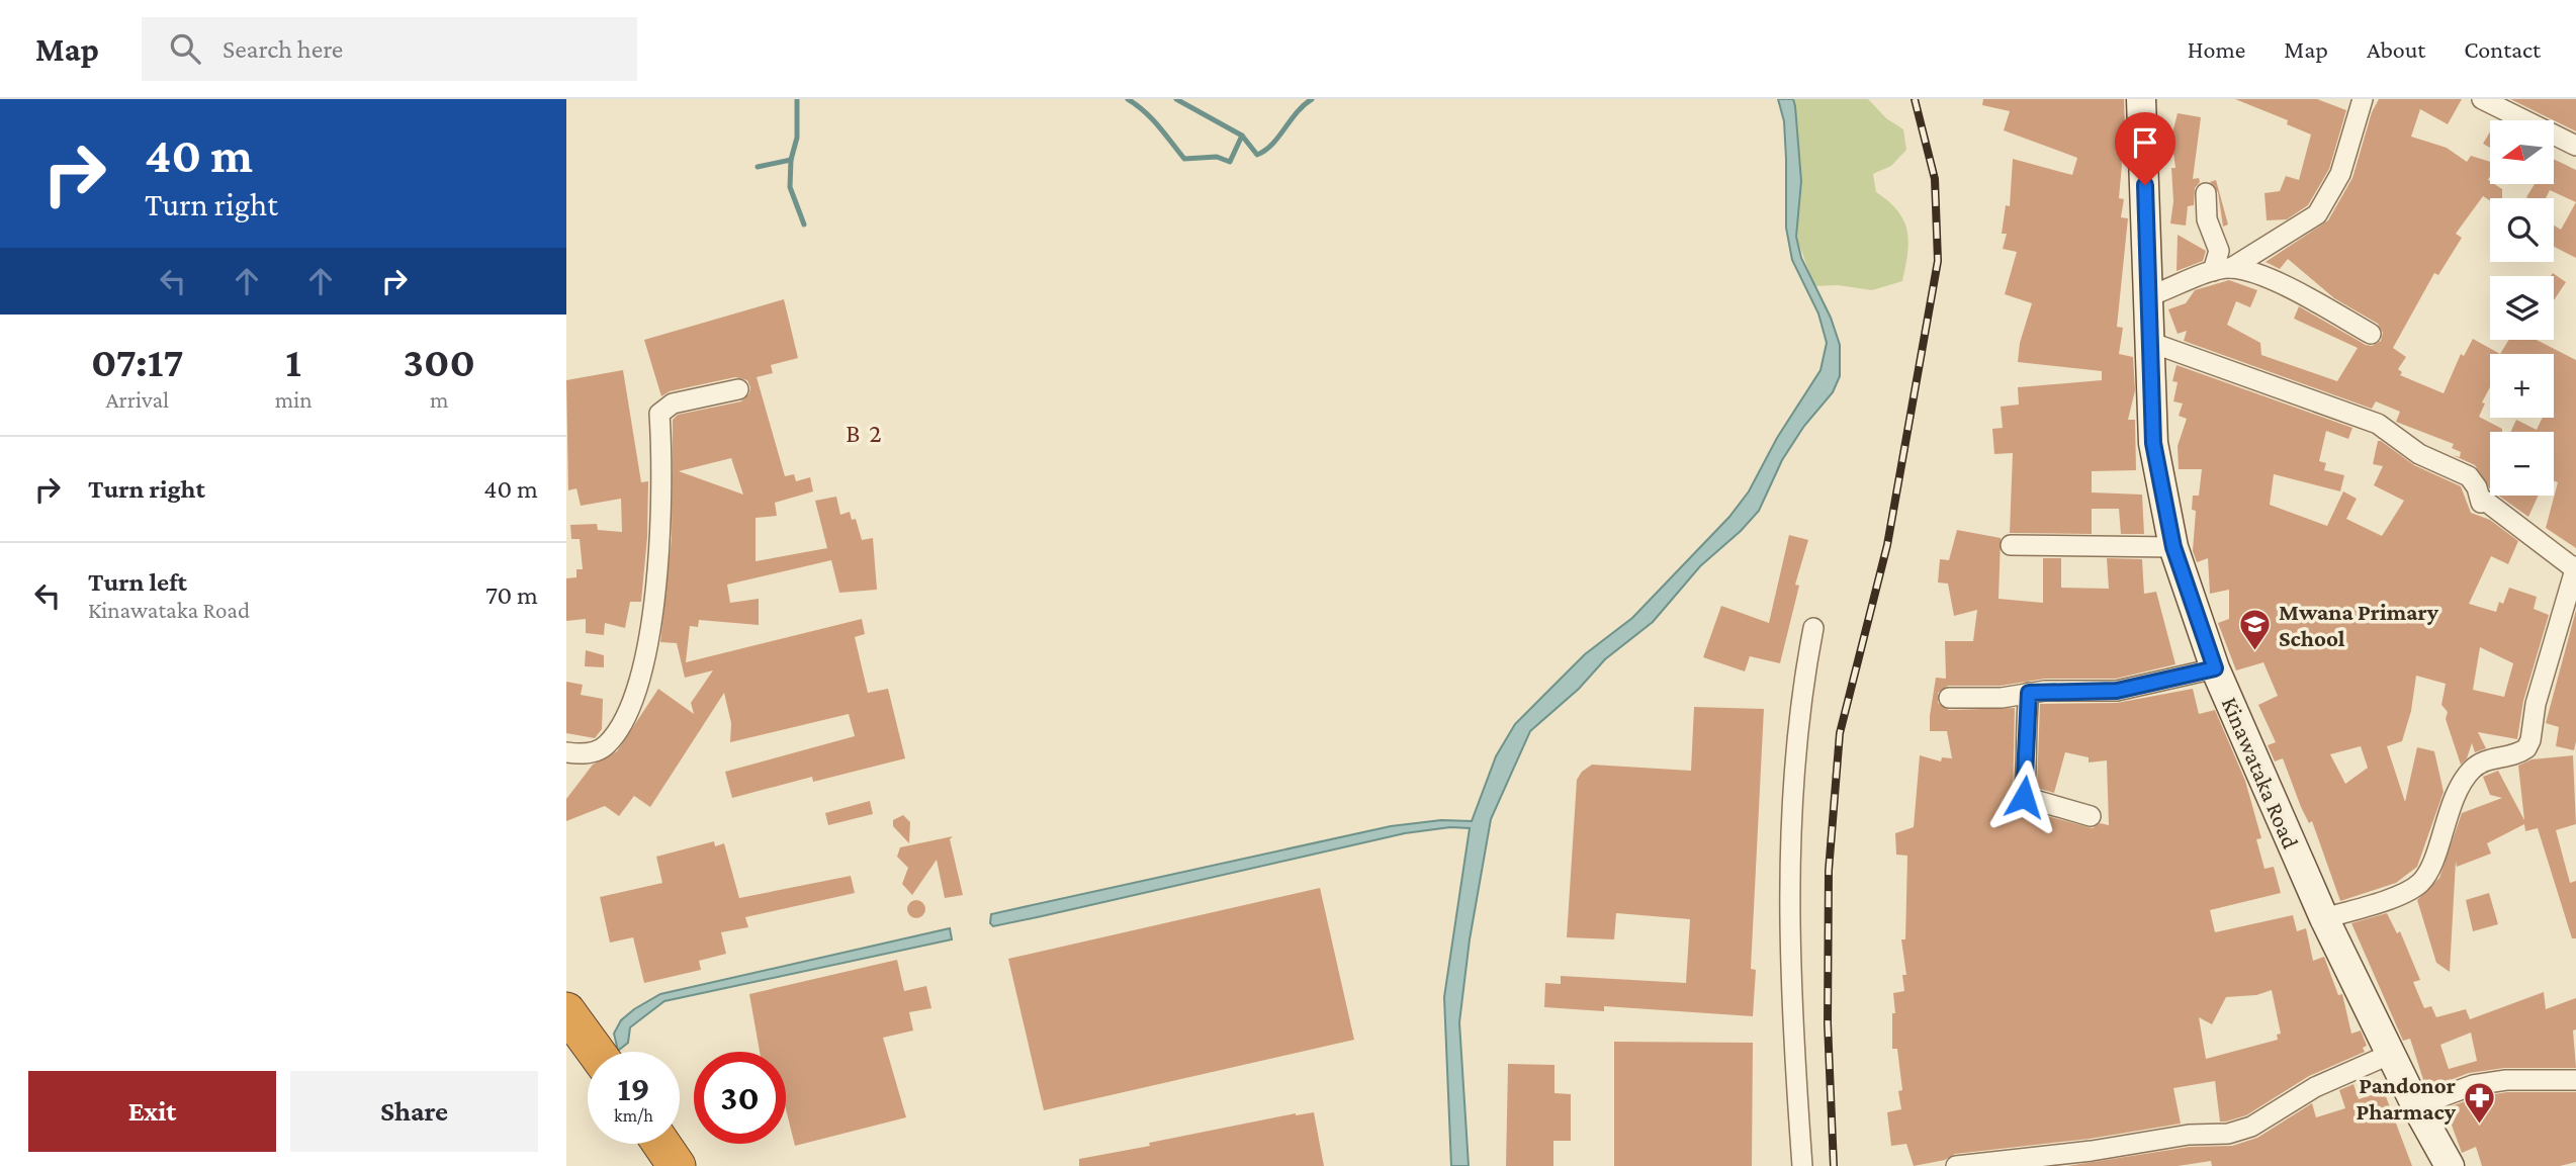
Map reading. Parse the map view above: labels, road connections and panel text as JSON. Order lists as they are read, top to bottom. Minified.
{"streets":{"street":["Kinawataka Road"]},"districts":["B 2"],"places":{"school or university":["Mwana Primary School"],"pharmacy":["Pandonor Pharmacy"]},"north":"left","page":{"header":"Map","search":"Search here","nav":["Home","Map","About","Contact"],"turn":["40 m","Turn right"],"map_buttons":["+","−"],"eta":["07:17","Arrival","1","min","300","m"],"list":[{"name":"Turn right","value":"40 m"},{"name":"Turn left","note":"Kinawataka Road","value":"70 m"}],"speed":"19 km/h","limit":"30","buttons":["Exit","Share"]}}
